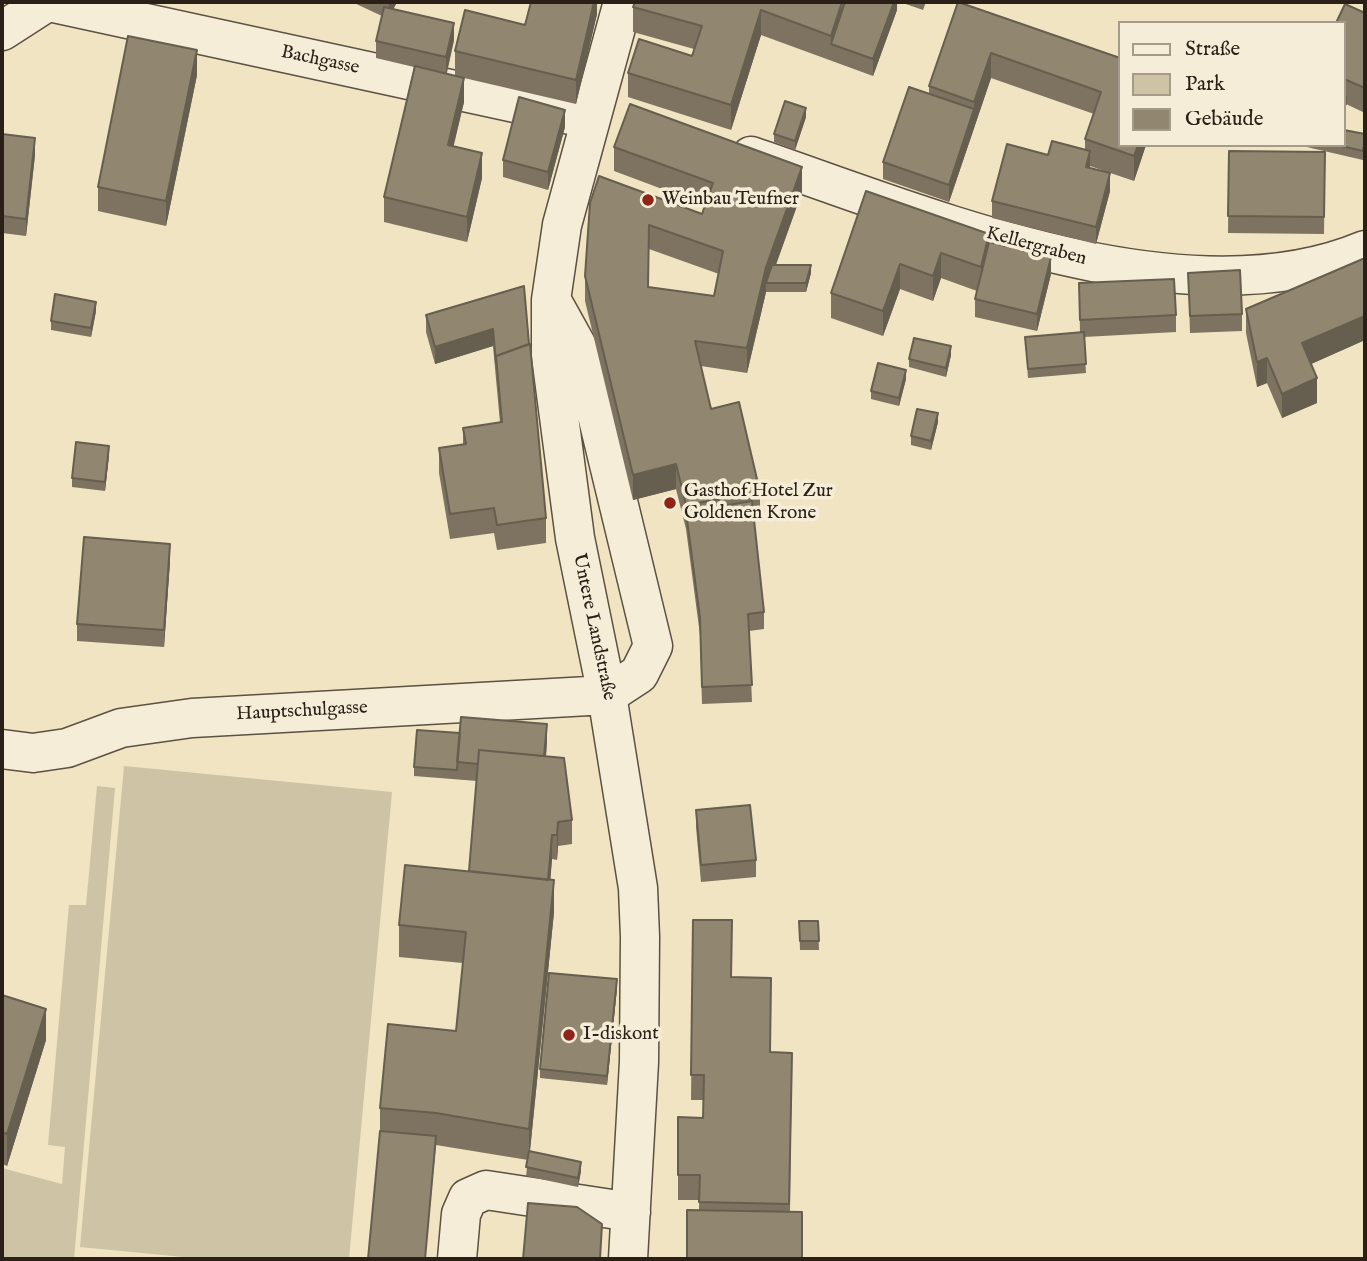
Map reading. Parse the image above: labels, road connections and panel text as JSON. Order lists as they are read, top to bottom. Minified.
{"streets":{"street":["Bachgasse","Kellergraben","Untere Landstraße","Hauptschulgasse"]},"crossings":[["Bachgasse","Untere Landstraße"],["Untere Landstraße","Hauptschulgasse"]],"places":["Weinbau Teufner","Gasthof Hotel Zur Goldenen Krone","I-diskont"],"legend":["Straße","Park","Gebäude"]}
